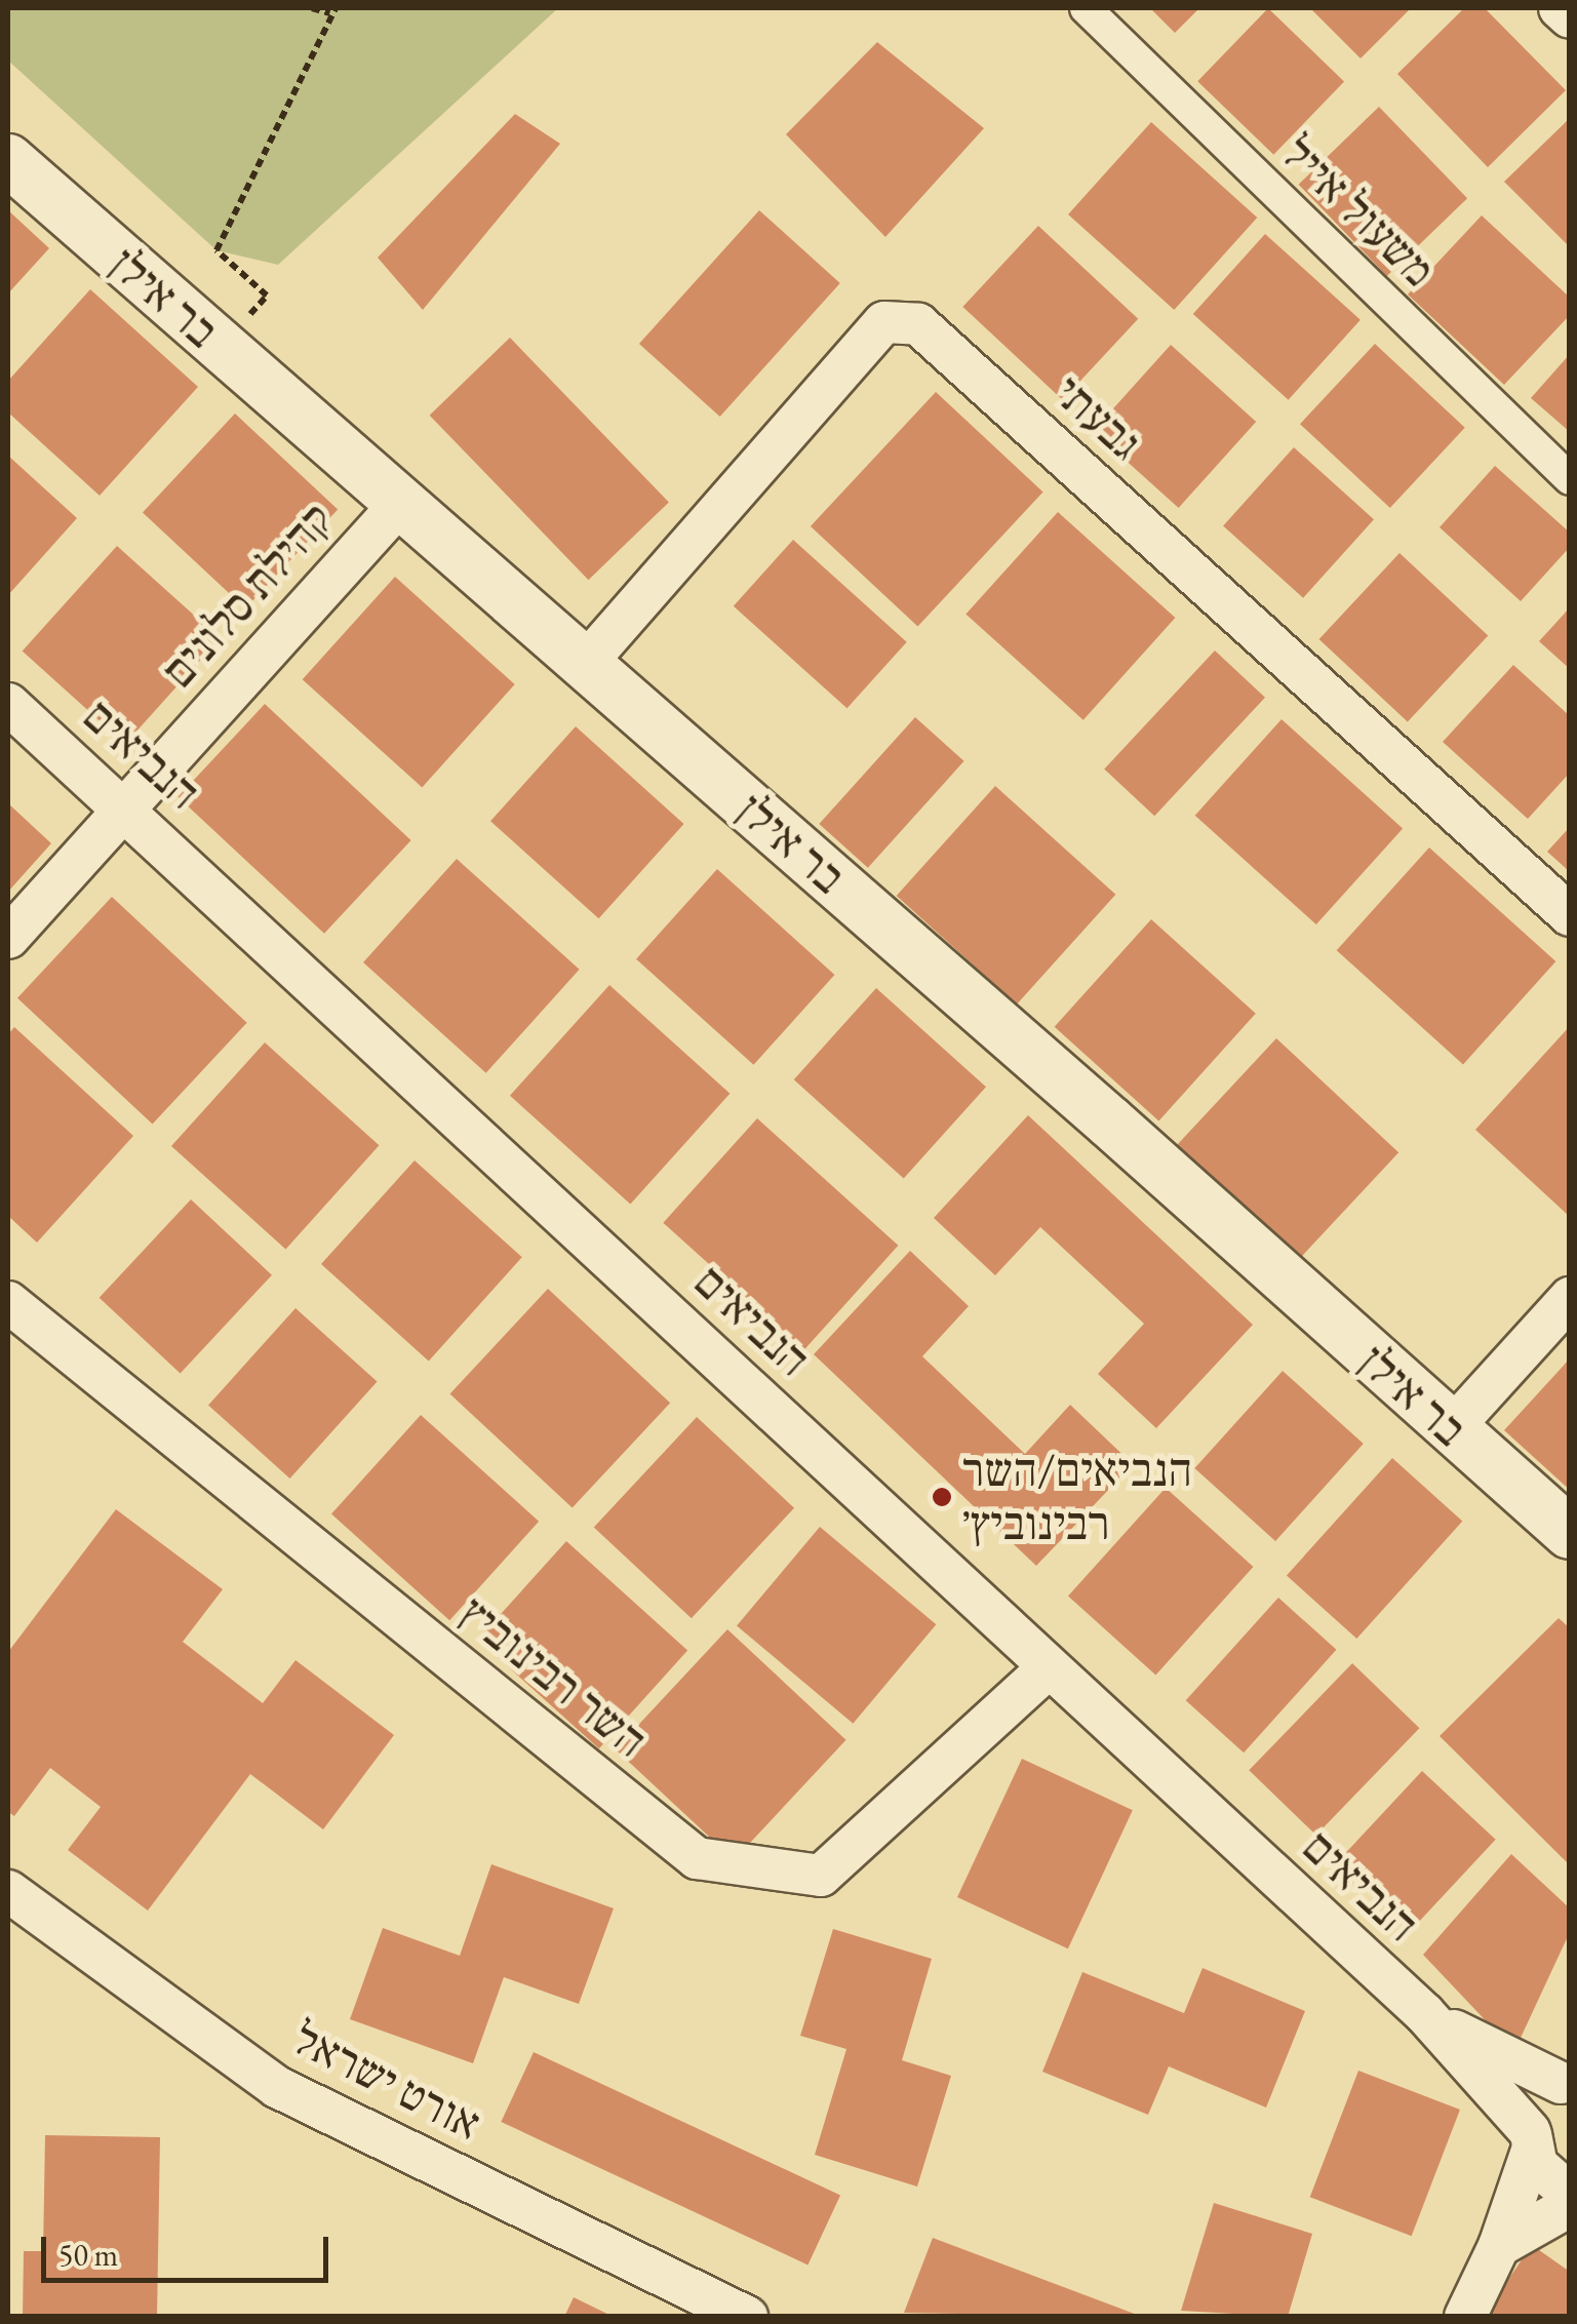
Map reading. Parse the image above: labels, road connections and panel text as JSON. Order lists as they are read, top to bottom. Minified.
{"streets":{"street":["משעול אייל","בר אילן","גבעתי","קהילת סלונים","הנביאים","השר רבינוביץ","אורט ישראל"]},"crossings":[["בר אילן","גבעתי"],["בר אילן","קהילת סלונים"],["קהילת סלונים","הנביאים"],["הנביאים","השר רבינוביץ"]],"places":["הנביאים/השר רבינוביץ׳"],"scale_bar":"50 m"}
